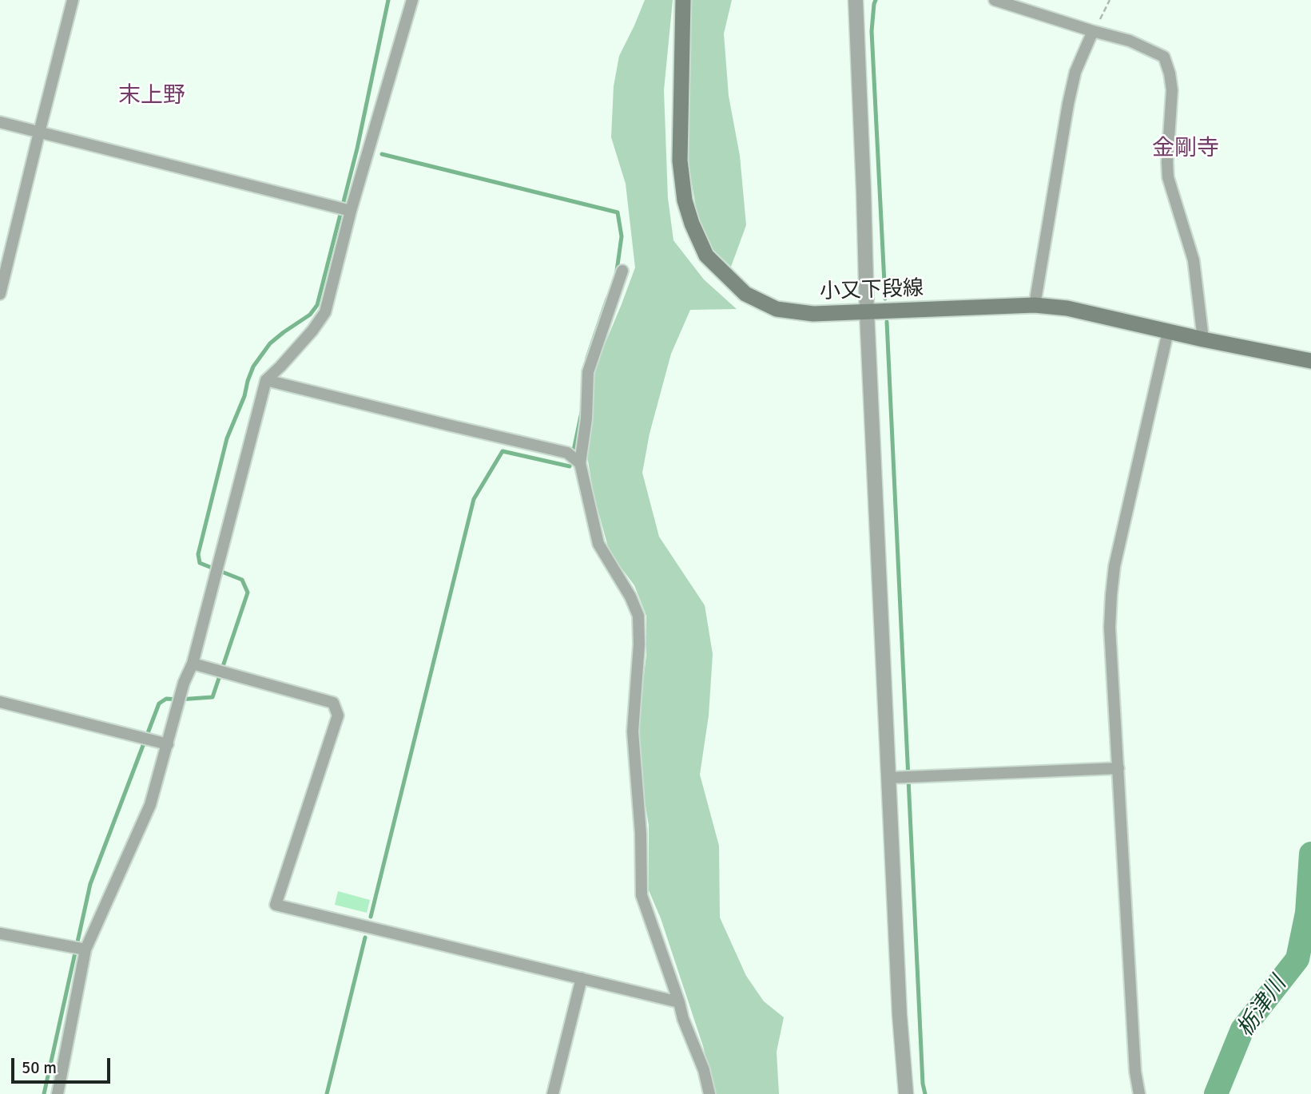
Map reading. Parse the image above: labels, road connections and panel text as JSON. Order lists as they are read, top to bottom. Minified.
{"streets":{"main road":["小又下段線"]},"districts":["末上野","金剛寺"],"water":["栃津川"],"scale_bar":"50 m"}
